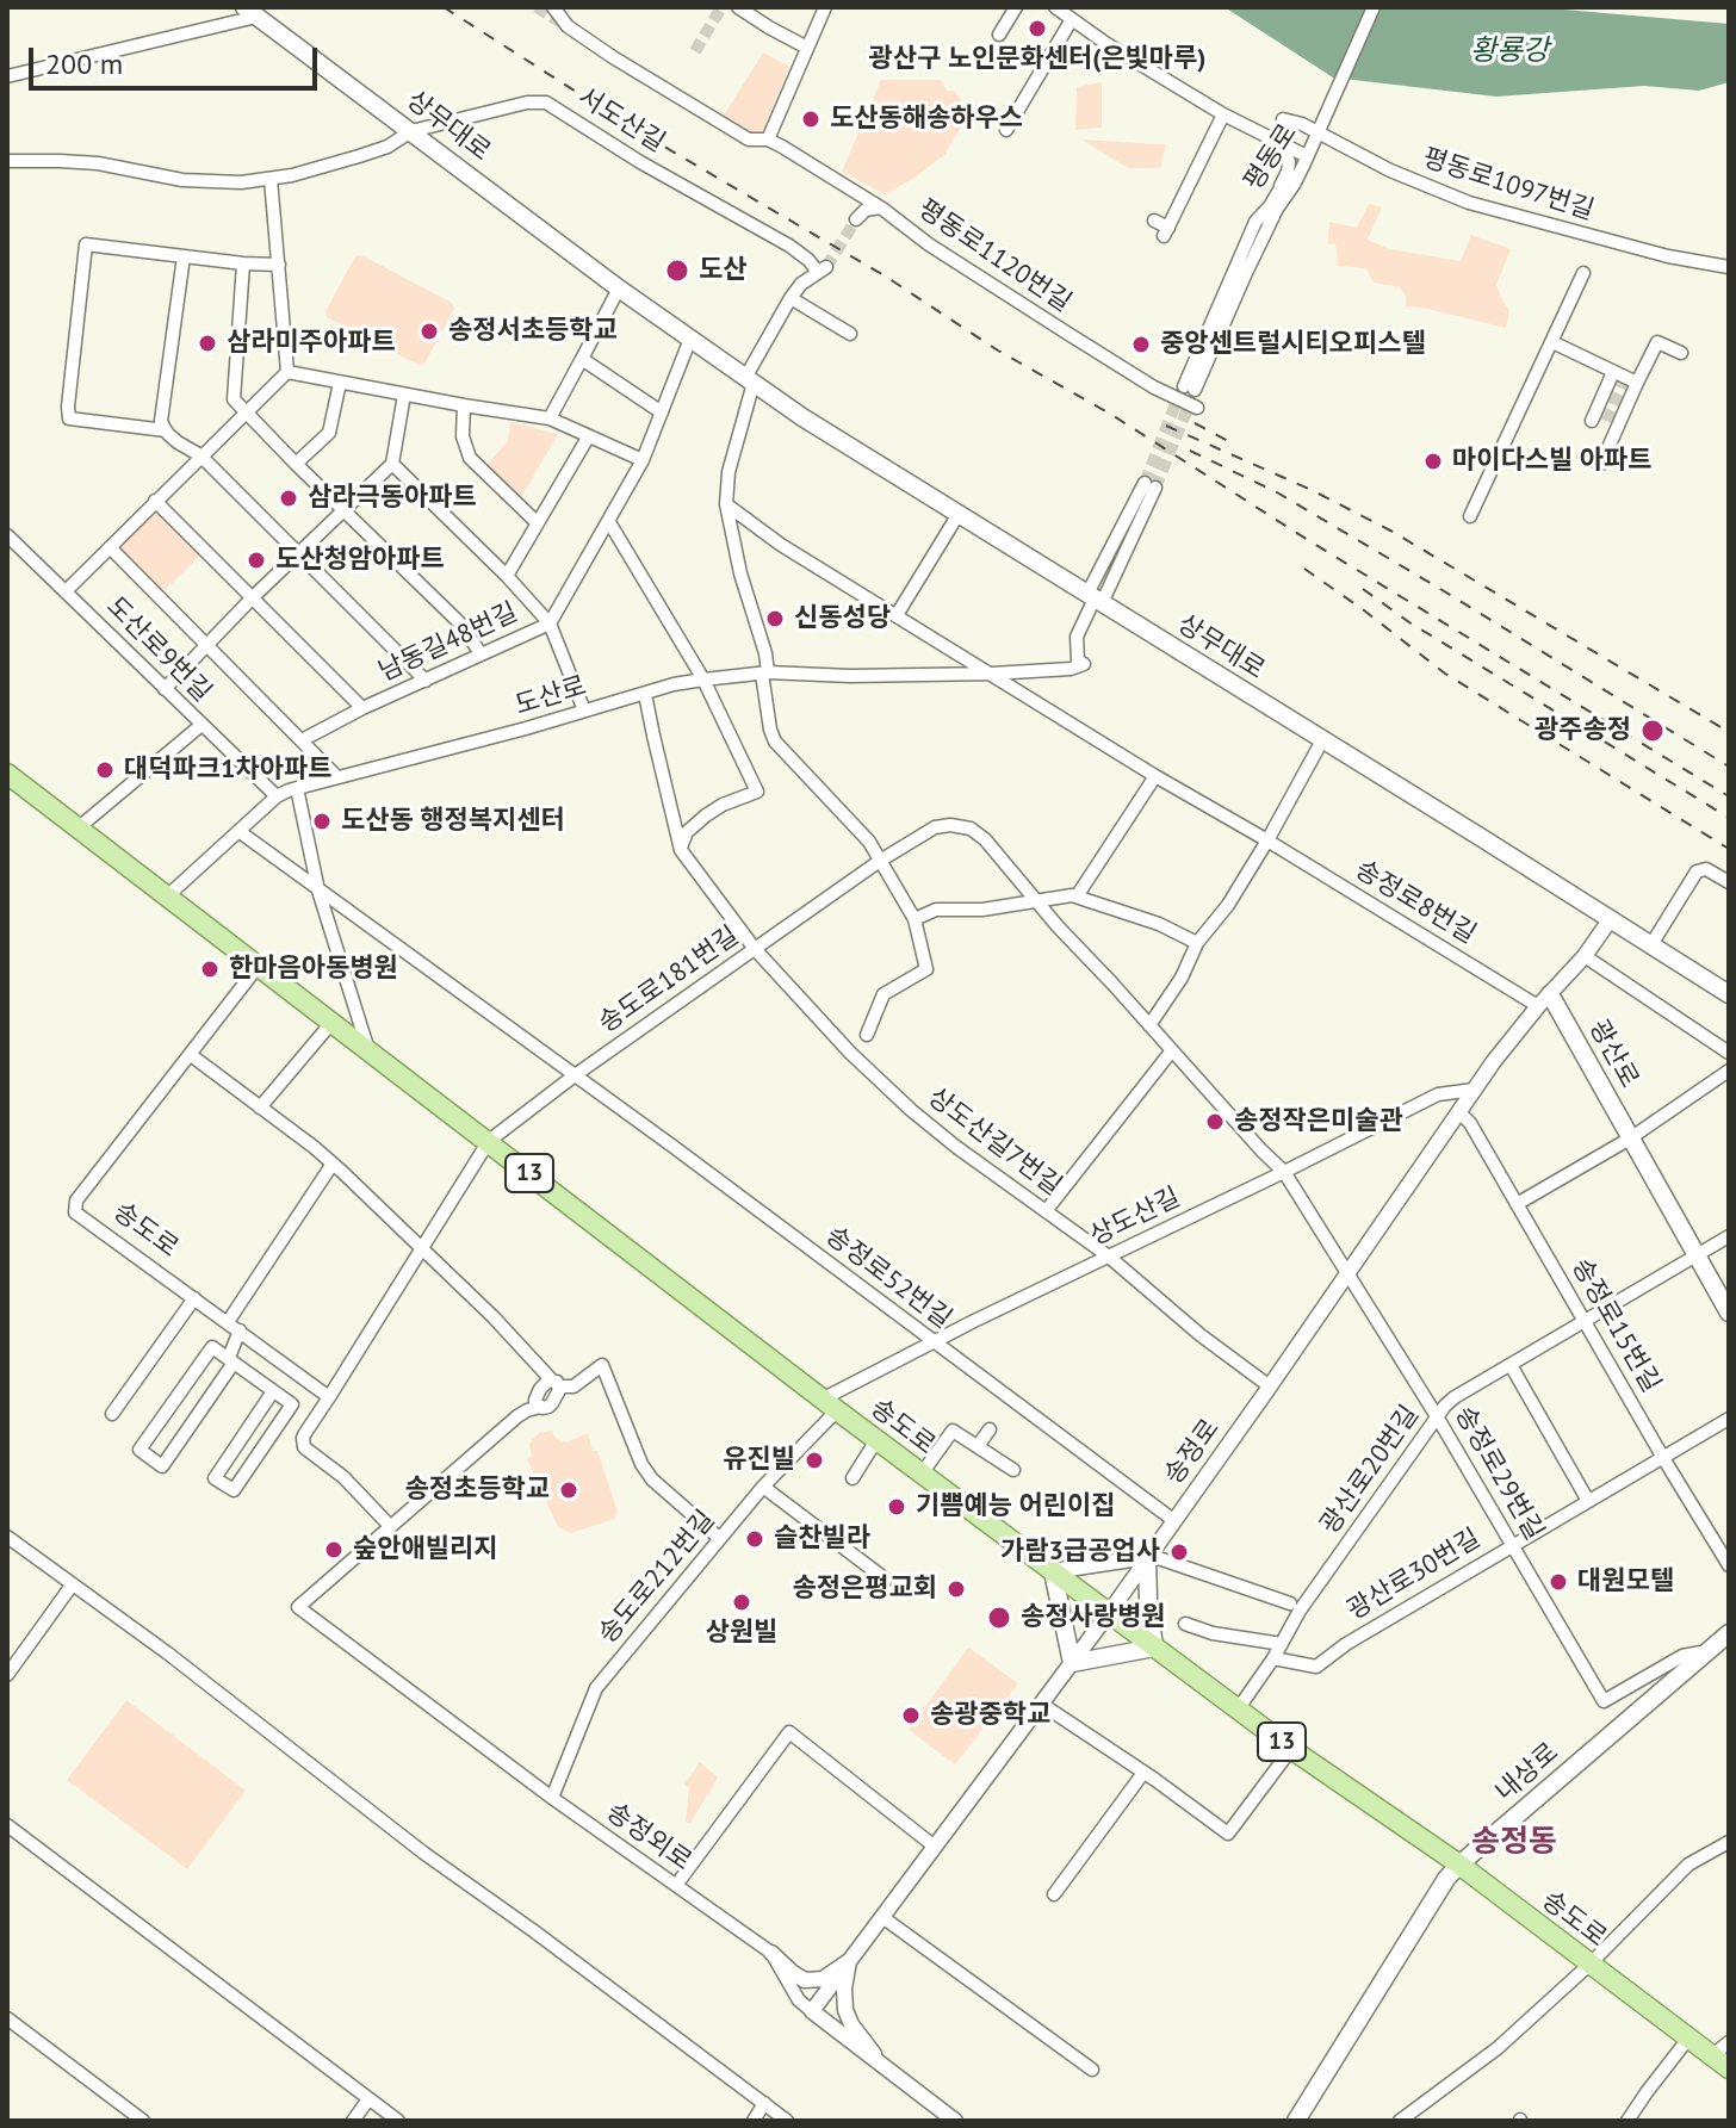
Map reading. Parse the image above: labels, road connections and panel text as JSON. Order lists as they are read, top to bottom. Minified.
{"streets":{"main road":["상무대로","광산로","13","송도로","내상로"],"street":["서도산길","평동로","평동로1097번길","평동로1120번길","남동길48번길","도산로9번길","도산로","송정로8번길","송도로181번길","상도산길7번길","상도산길","송정로52번길","송정로15번길","송정로","광산로20번길","송정로29번길","광산로30번길","송도로212번길","송정외로"]},"crossings":[["서도산길","상무대로"],["상무대로","도산로"],["상무대로","송정로"],["평동로","평동로1097번길"],["도산로9번길","도산로"],["도산로","송정로8번길"],["도산로","송도로"],["도산로","송정로52번길"],["송정로8번길","광산로"],["송정로8번길","송정로"],["송도로181번길","상도산길7번길"],["송도로181번길","송도로"],["송도로181번길","송정로52번길"],["송도로181번길","송정로29번길"],["광산로","송정로"],["광산로","광산로20번길"],["상도산길7번길","상도산길"],["상도산길7번길","송정로"],["상도산길","송도로"],["상도산길","송정로52번길"],["상도산길","송정로"],["상도산길","송정로29번길"],["상도산길","송도로212번길"],["송도로","송정로"],["송도로","광산로20번길"],["송도로","송도로212번길"],["송도로","내상로"],["송정로52번길","송정로"],["송정로15번길","송정로"],["송정로15번길","광산로20번길"],["송정로15번길","광산로30번길"],["송정로","송정로29번길"],["송정로","송정외로"],["광산로20번길","송정로29번길"],["광산로20번길","광산로30번길"],["송정로29번길","광산로30번길"],["송정로29번길","내상로"],["송도로212번길","송정외로"]],"districts":["송정동"],"water":["황룡강"],"places":["광산구 노인문화센터(은빛마루)","도산동해송하우스","도산","송정서초등학교","삼라미주아파트","중앙센트럴시티오피스텔","마이다스빌 아파트","삼라극동아파트","도산청암아파트","신동성당","광주송정","대덕파크1차아파트","도산동 행정복지센터","한마음아동병원","송정작은미술관","유진빌","송정초등학교","기쁨예능 어린이집","슬찬빌라","숲안애빌리지","가람3급공업사","대원모텔","송정은평교회","상원빌","송정사랑병원","송광중학교"],"scale_bar":"200 m"}
